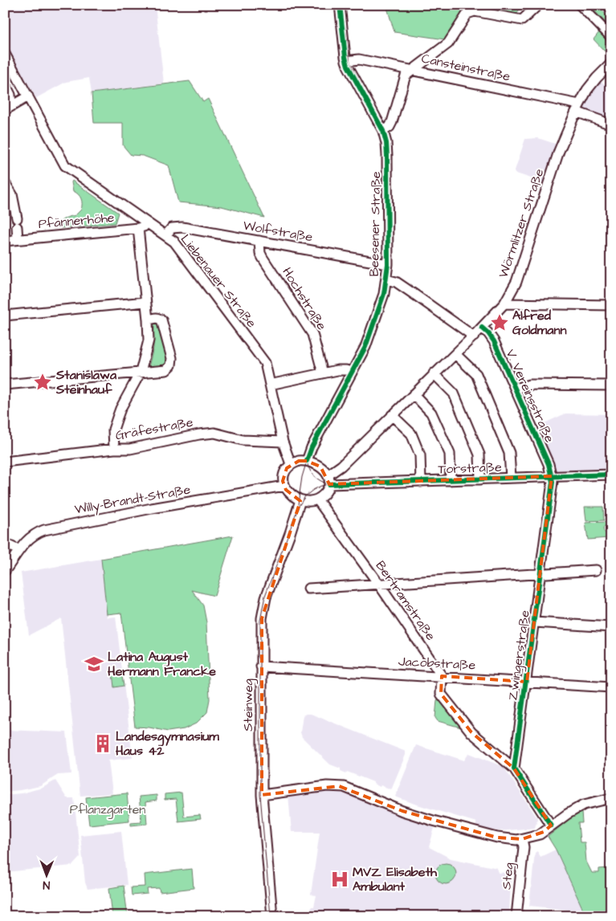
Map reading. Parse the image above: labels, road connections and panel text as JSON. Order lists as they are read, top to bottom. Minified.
{"streets":{"street":["Cansteinstraße","Pfännerhöhe","Wörmlitzer Straße","Beesener Straße","Wolfstraße","Liebenauer Straße","Hochstraße","V. Vereinsstraße","Gräfestraße","Torstraße","Willy-Brandt-Straße","Bertramstraße","Zwingerstraße","Jacobstraße","Steinweg","Steg"]},"crossings":[["Cansteinstraße","Wörmlitzer Straße"],["Cansteinstraße","Beesener Straße"],["Pfännerhöhe","Liebenauer Straße"],["Wörmlitzer Straße","Beesener Straße"],["Wörmlitzer Straße","Liebenauer Straße"],["Wörmlitzer Straße","V. Vereinsstraße"],["Wörmlitzer Straße","Torstraße"],["Wörmlitzer Straße","Willy-Brandt-Straße"],["Wörmlitzer Straße","Bertramstraße"],["Wörmlitzer Straße","Steinweg"],["Beesener Straße","Wolfstraße"],["Beesener Straße","Liebenauer Straße"],["Beesener Straße","Torstraße"],["Beesener Straße","Willy-Brandt-Straße"],["Beesener Straße","Bertramstraße"],["Beesener Straße","Steinweg"],["Wolfstraße","Liebenauer Straße"],["Wolfstraße","Hochstraße"],["Liebenauer Straße","Gräfestraße"],["Liebenauer Straße","Torstraße"],["Liebenauer Straße","Willy-Brandt-Straße"],["Liebenauer Straße","Bertramstraße"],["Liebenauer Straße","Steinweg"],["V. Vereinsstraße","Torstraße"],["V. Vereinsstraße","Zwingerstraße"],["Torstraße","Willy-Brandt-Straße"],["Torstraße","Bertramstraße"],["Torstraße","Zwingerstraße"],["Torstraße","Steinweg"],["Willy-Brandt-Straße","Bertramstraße"],["Willy-Brandt-Straße","Steinweg"],["Bertramstraße","Jacobstraße"],["Bertramstraße","Steinweg"],["Zwingerstraße","Jacobstraße"],["Jacobstraße","Steinweg"]],"parks":["Pflanzgarten"],"places":{"place":["Alfred Goldmann","Stanislawa Steinhauf"],"school or university":["Latina August Hermann Francke"],"building":["Landesgymnasium Haus 42"],"hospital":["MVZ Elisabeth Ambulant"]},"north":"bottom"}
